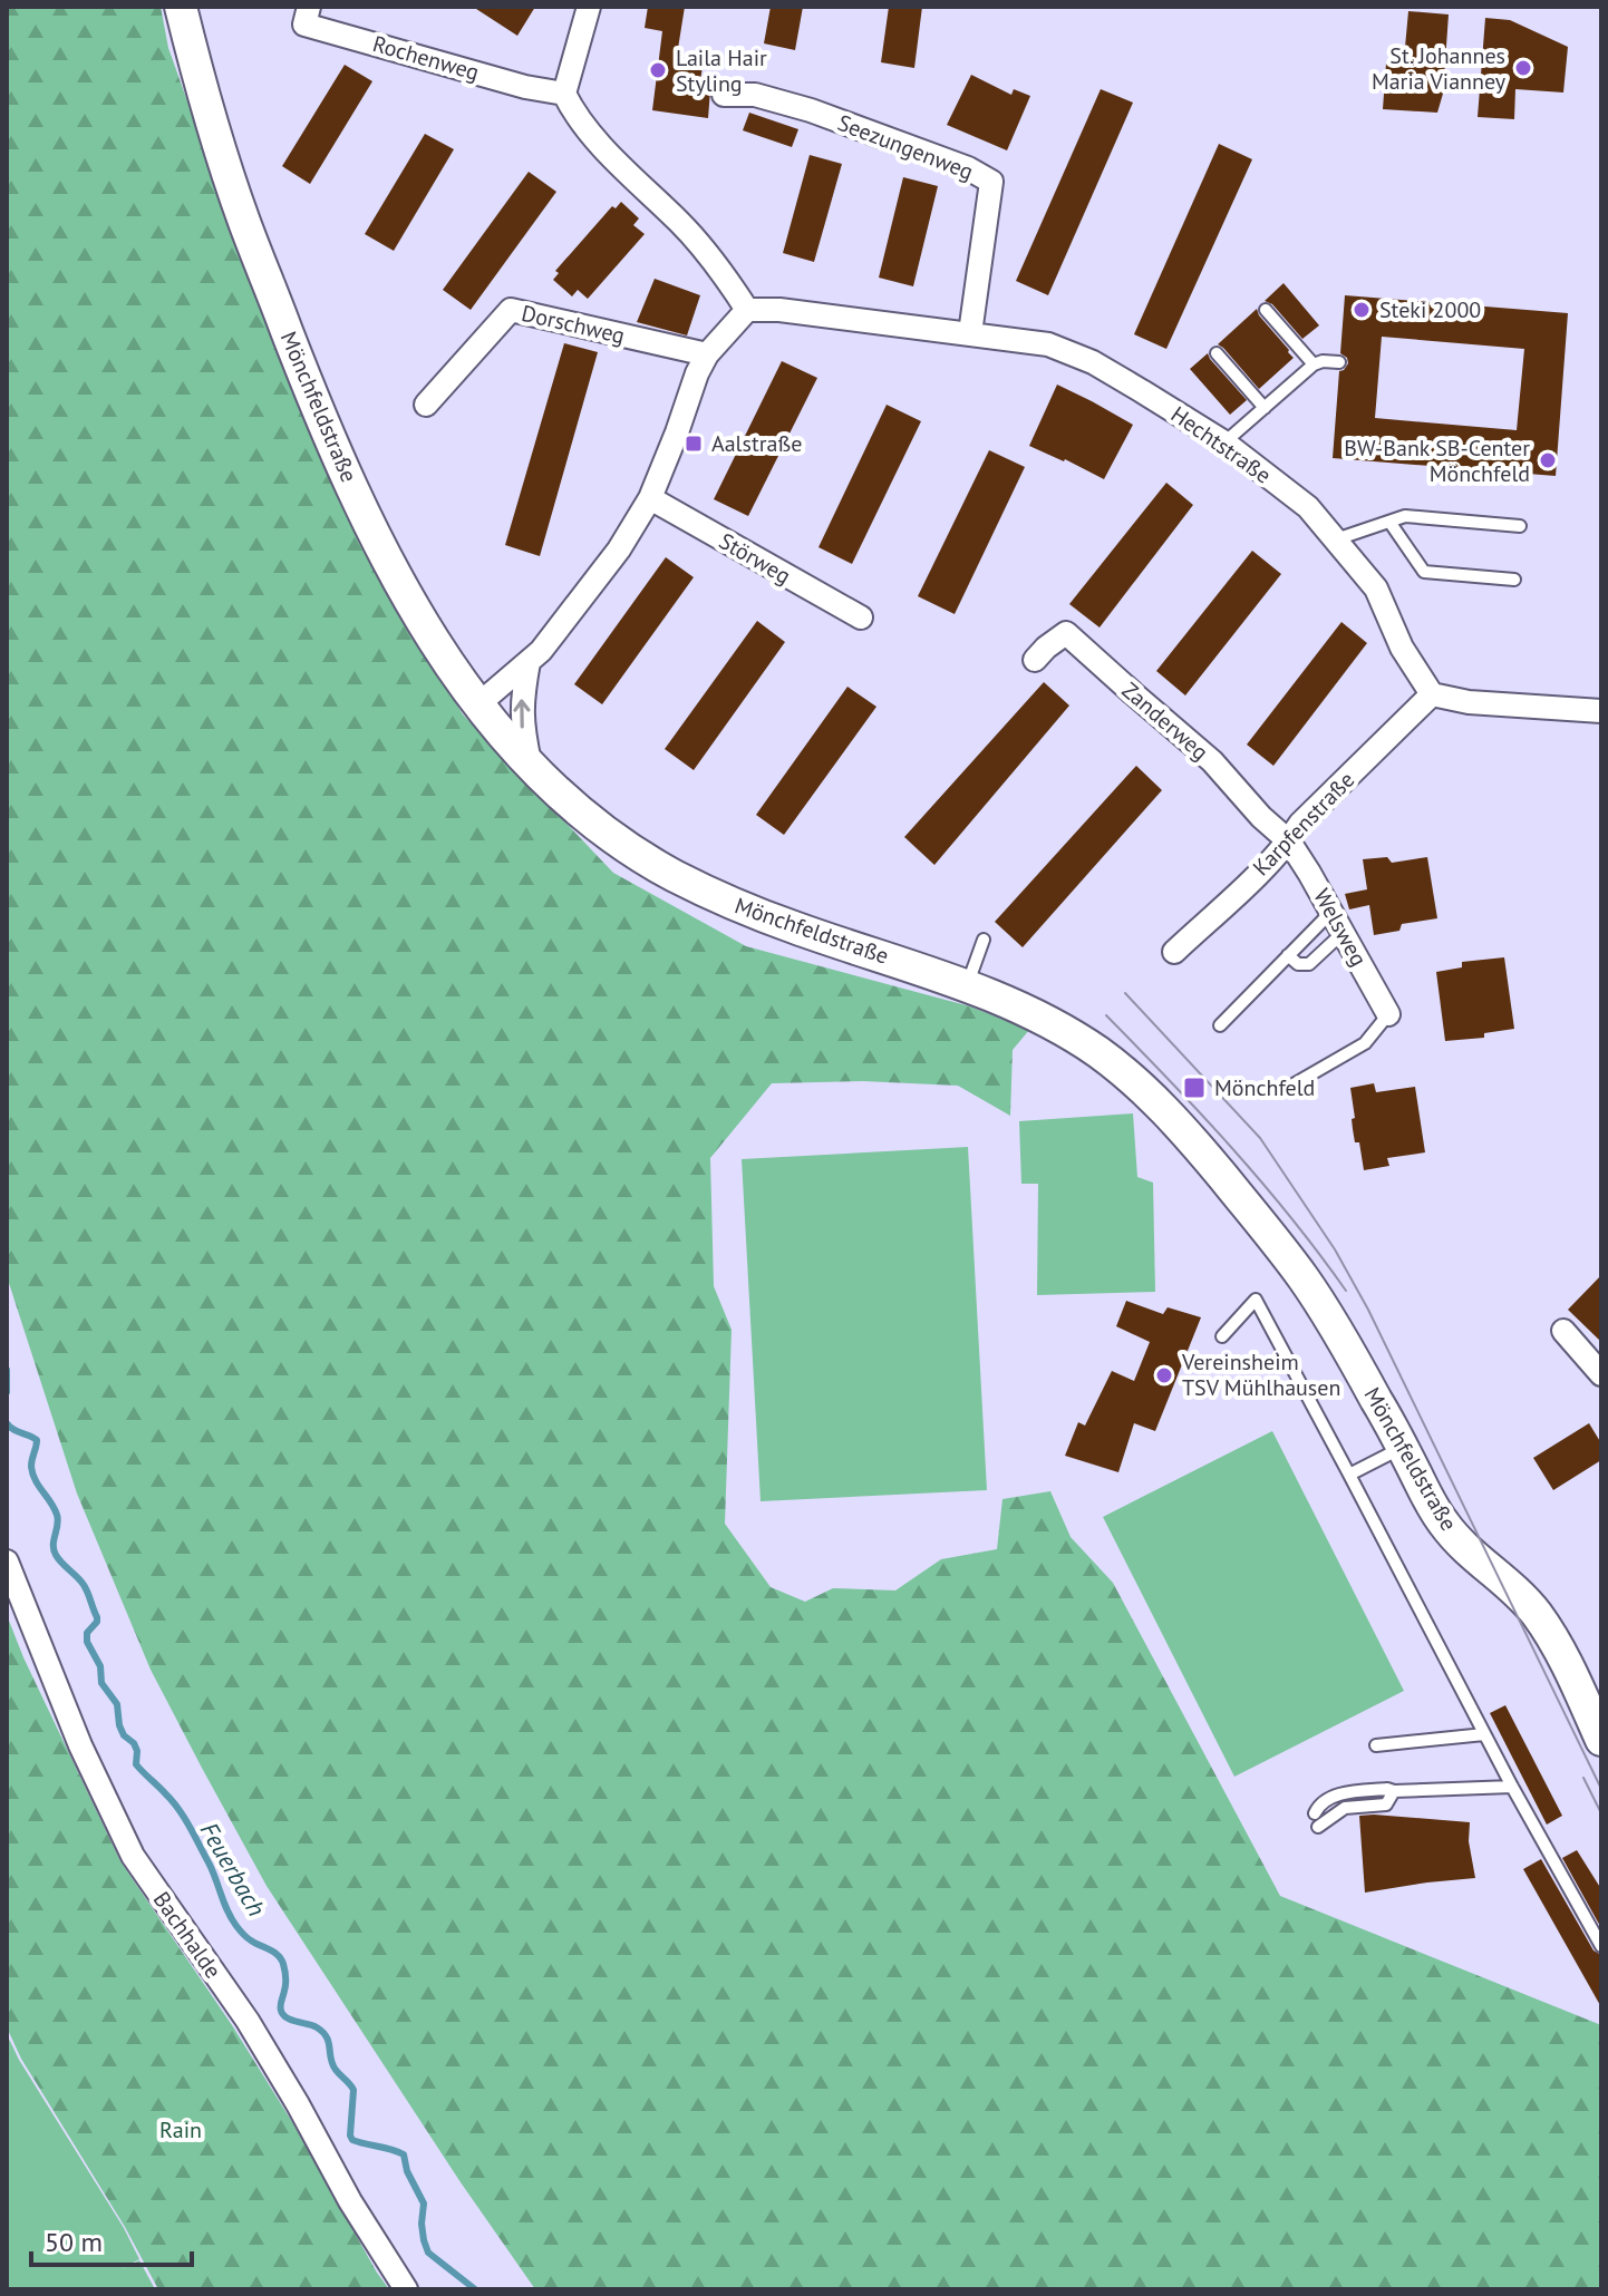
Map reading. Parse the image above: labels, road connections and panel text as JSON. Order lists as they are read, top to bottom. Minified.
{"streets":{"main road":["Mönchfeldstraße"],"street":["Rochenweg","Seezungenweg","Dorschweg","Hechtstraße","Störweg","Zanderweg","Karpfenstraße","Welsweg","Bachhalde"]},"crossings":[["Seezungenweg","Hechtstraße"],["Hechtstraße","Karpfenstraße"],["Zanderweg","Karpfenstraße"],["Zanderweg","Welsweg"],["Karpfenstraße","Welsweg"]],"water":["Feuerbach"],"parks":["Rain"],"places":{"other":["St. Johannes Maria Vianney","Laila Hair Styling","Steki 2000","BW-Bank SB-Center Mönchfeld","Vereinsheim TSV Mühlhausen"],"transit":["Aalstraße","Mönchfeld"]},"scale_bar":"50 m"}
